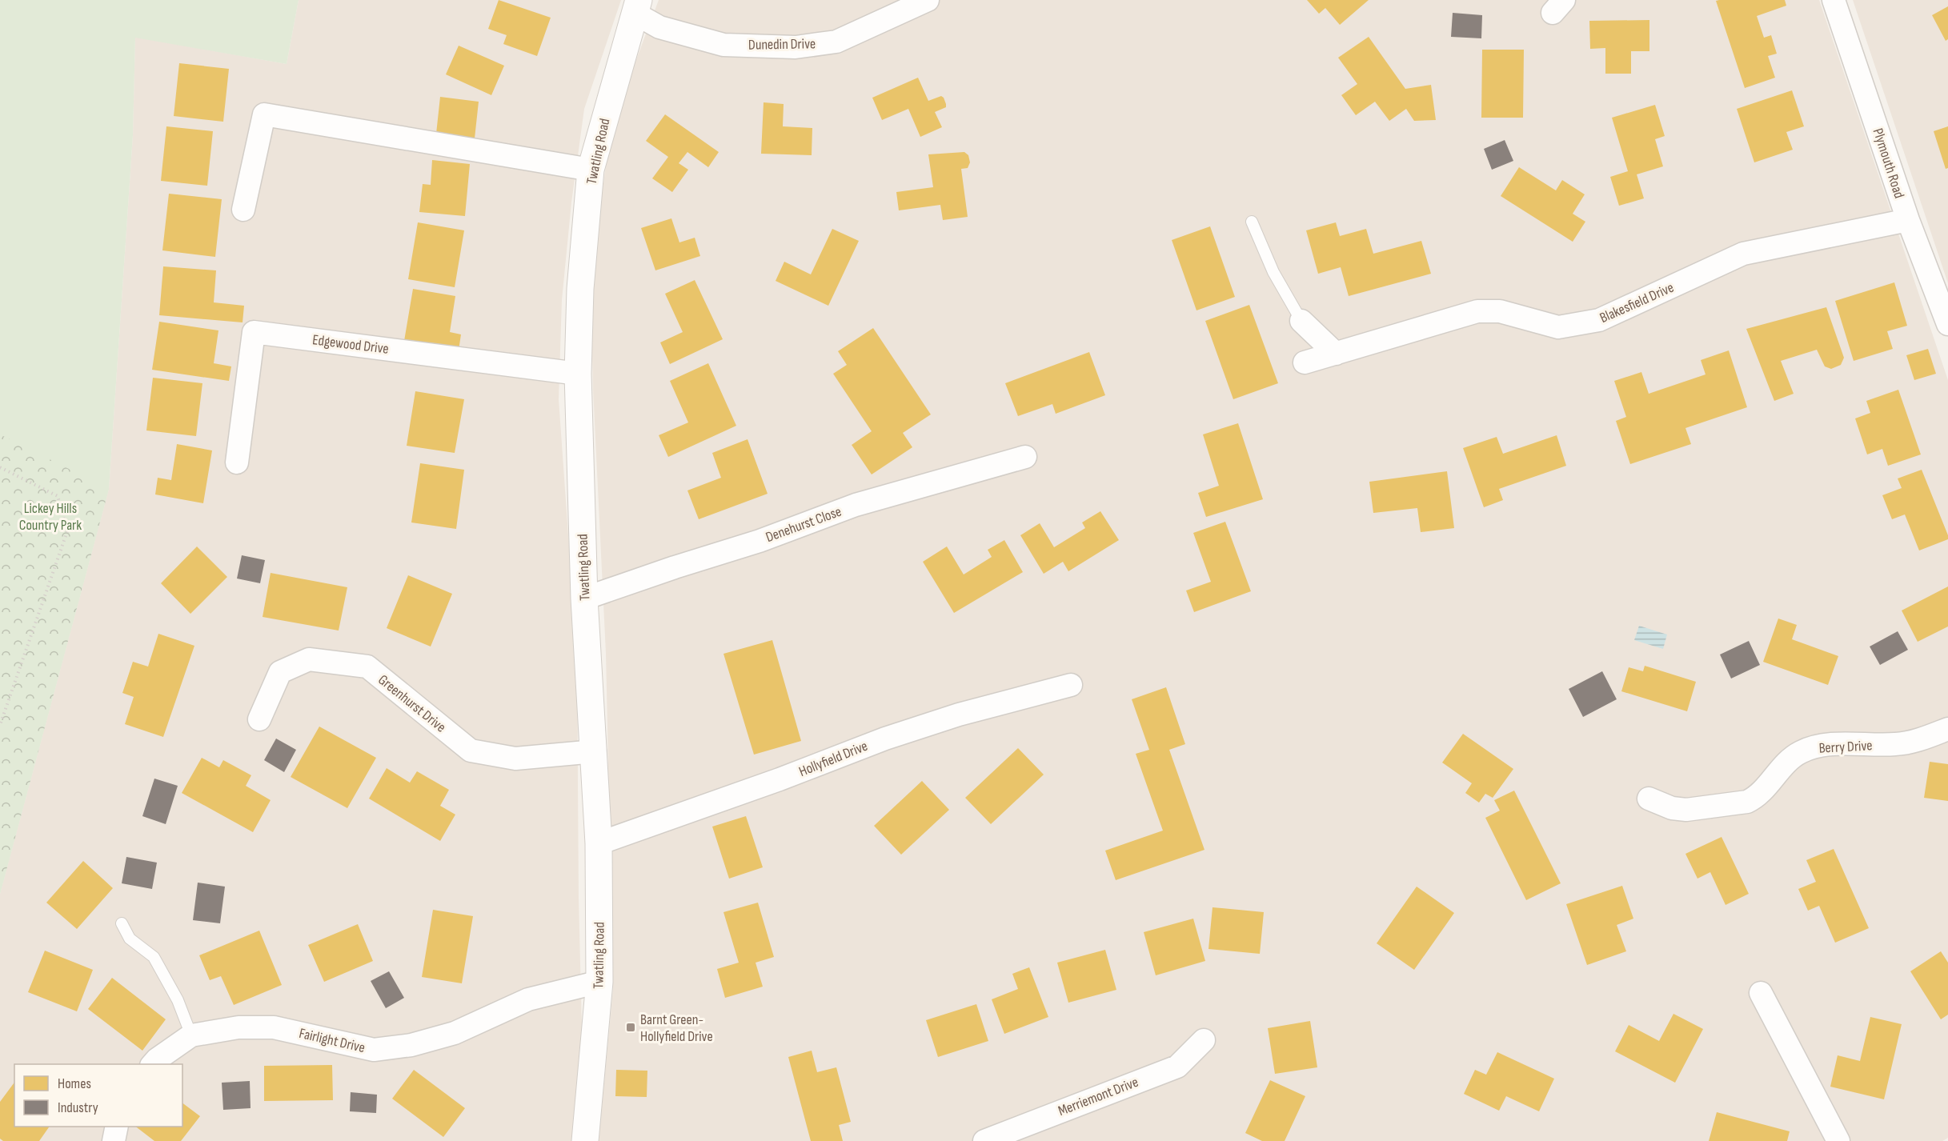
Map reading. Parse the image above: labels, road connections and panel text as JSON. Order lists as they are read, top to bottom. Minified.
{"streets":{"street":["Dunedin Drive","Twatling Road","Plymouth Road","Blakesfield Drive","Edgewood Drive","Denehurst Close","Greenhurst Drive","Berry Drive","Hollyfield Drive","Fairlight Drive","Merriemont Drive"]},"crossings":[["Dunedin Drive","Twatling Road"],["Twatling Road","Edgewood Drive"],["Twatling Road","Denehurst Close"],["Twatling Road","Greenhurst Drive"],["Twatling Road","Hollyfield Drive"],["Twatling Road","Fairlight Drive"],["Plymouth Road","Blakesfield Drive"]],"parks":["Lickey Hills Country Park"],"places":{"transit":["Barnt Green- Hollyfield Drive"]},"legend":["Homes","Industry"]}
